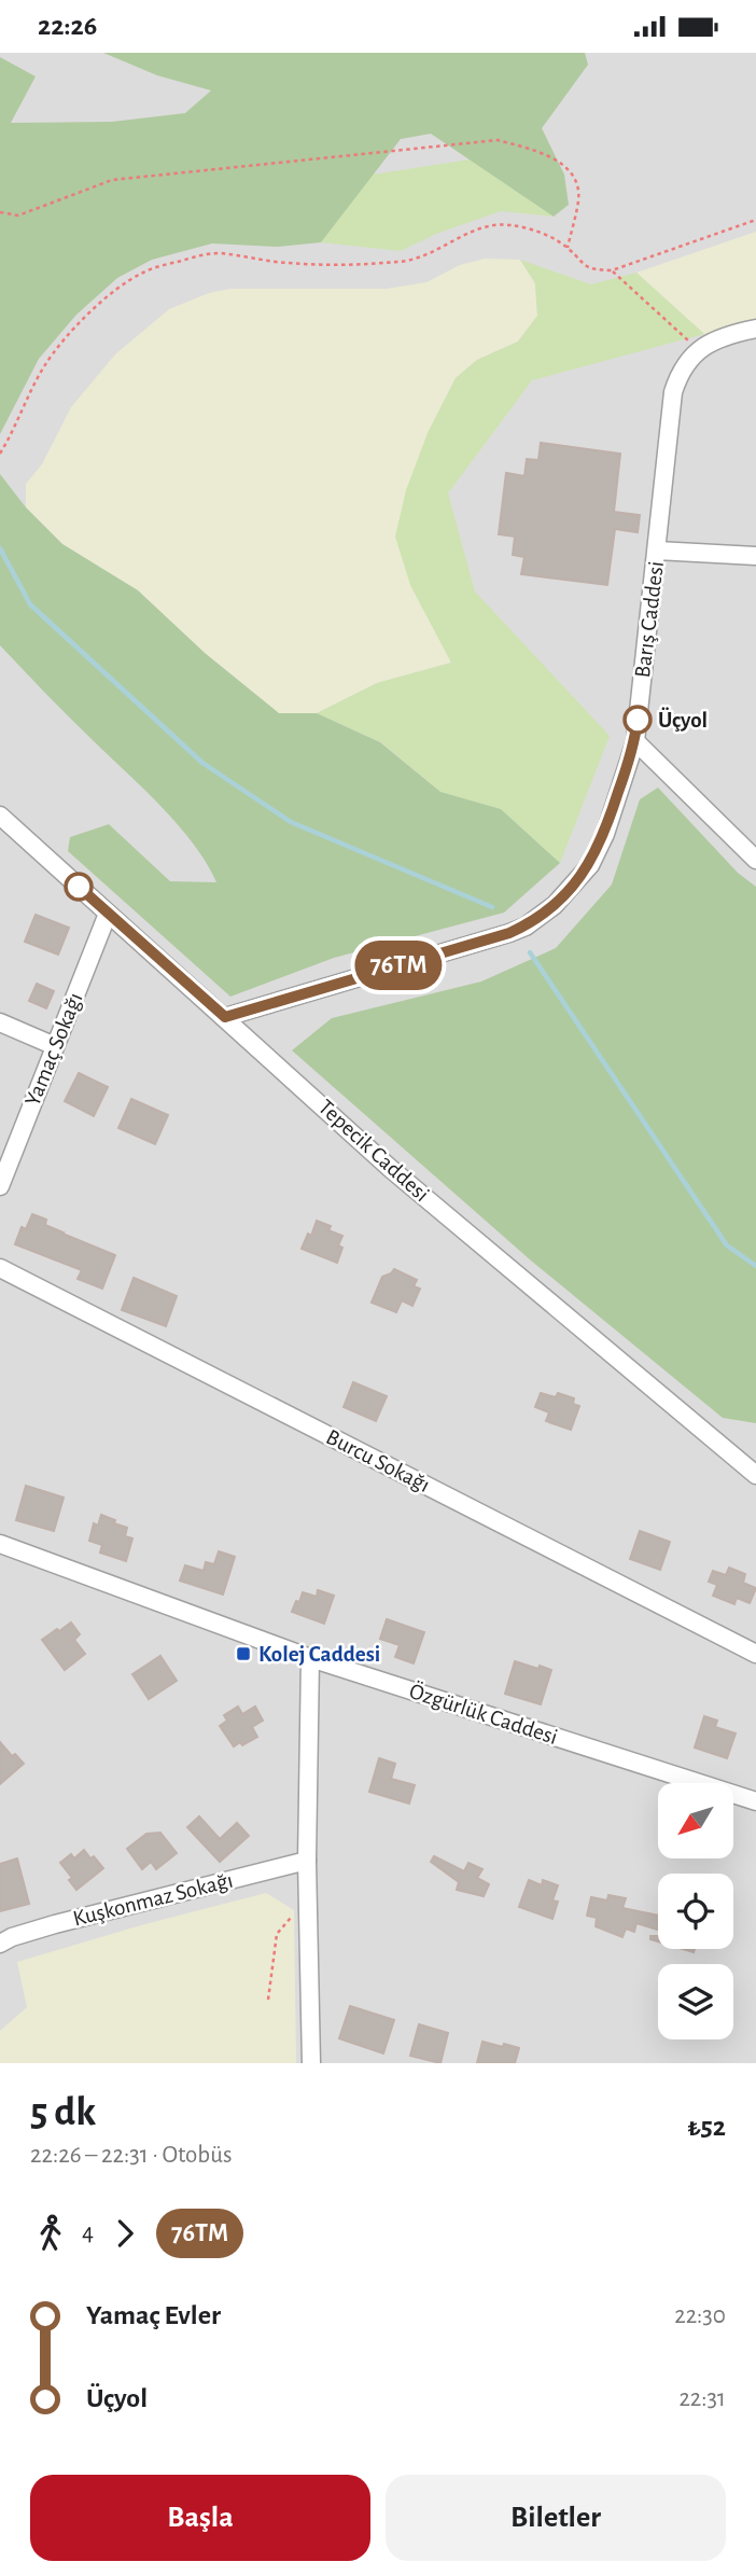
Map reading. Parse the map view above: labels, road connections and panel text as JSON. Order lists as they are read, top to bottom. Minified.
{"streets":{"street":["Barış Caddesi","Yamaç Sokağı","Tepecik Caddesi","Burcu Sokağı","Özgürlük Caddesi","Kuşkonmaz Sokağı"]},"crossings":[["Barış Caddesi","Tepecik Caddesi"],["Yamaç Sokağı","Tepecik Caddesi"]],"places":{"other":["Üçyol"],"transit":["Kolej Caddesi"]},"lines":["bus line 76TM"],"north":"bottom left","page":{"status":"22:26","on_map":"76TM","heading":["5 dk","22:26 – 22:31 · Otobüs","₺52"],"legs":["4","76TM"],"list":[{"name":"Yamaç Evler","value":"22:30"},{"name":"Üçyol","value":"22:31"}],"buttons":["Başla","Biletler"]}}
